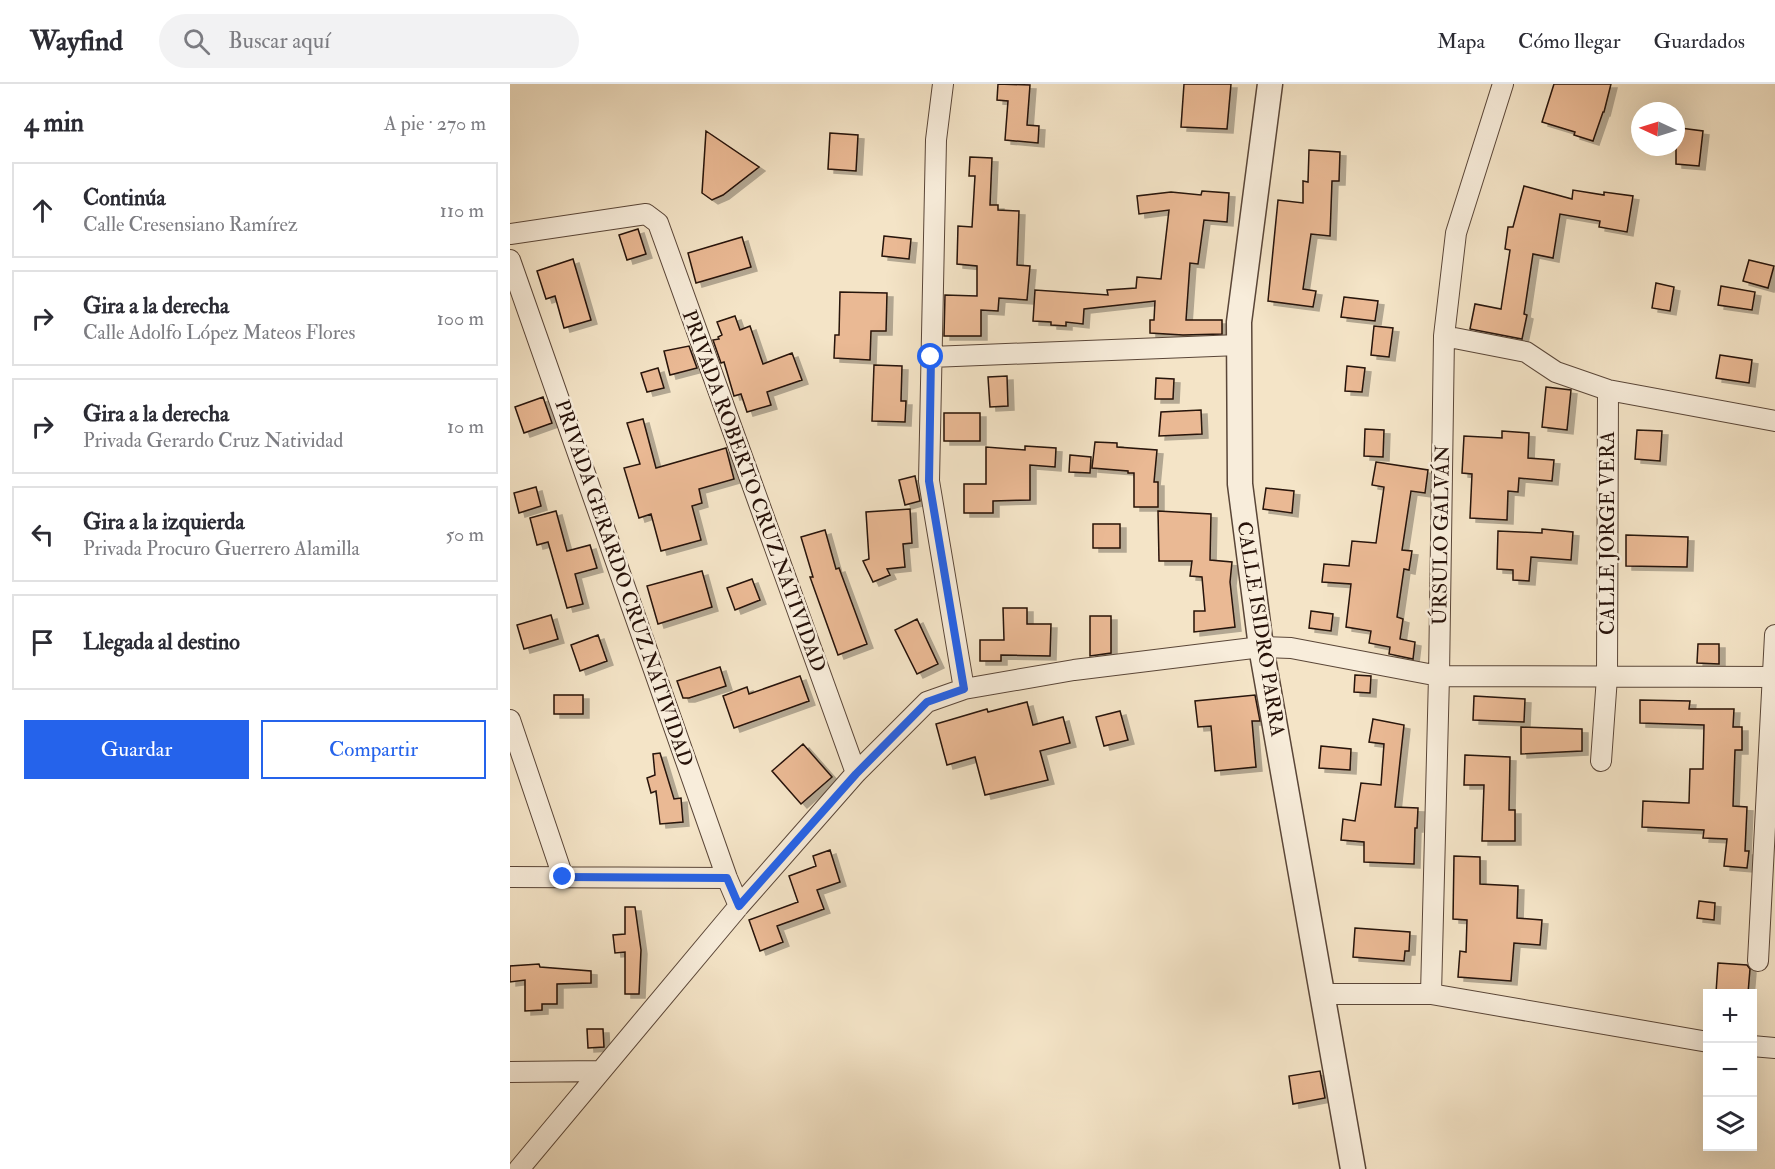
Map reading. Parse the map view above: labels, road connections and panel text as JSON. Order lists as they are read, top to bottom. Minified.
{"streets":{"street":["PRIVADA ROBERTO CRUZ NATIVIDAD","CALLE JORGE VERA","ÚRSULO GALVÁN","PRIVADA GERARDO CRUZ NATIVIDAD","CALLE ISIDRO PARRA"]},"north":"left","page":{"header":"Wayfind","search":"Buscar aquí","nav":["Mapa","Cómo llegar","Guardados"],"heading":["4 min","A pie · 270 m"],"list":[["Continúa","Calle Cresensiano Ramírez","110 m"],["Gira a la derecha","Calle Adolfo López Mateos Flores","100 m"],["Gira a la derecha","Privada Gerardo Cruz Natividad","10 m"],["Gira a la izquierda","Privada Procuro Guerrero Alamilla","50 m"],"Llegada al destino"],"buttons":["Guardar","Compartir"],"map_buttons":["+","−"]}}
